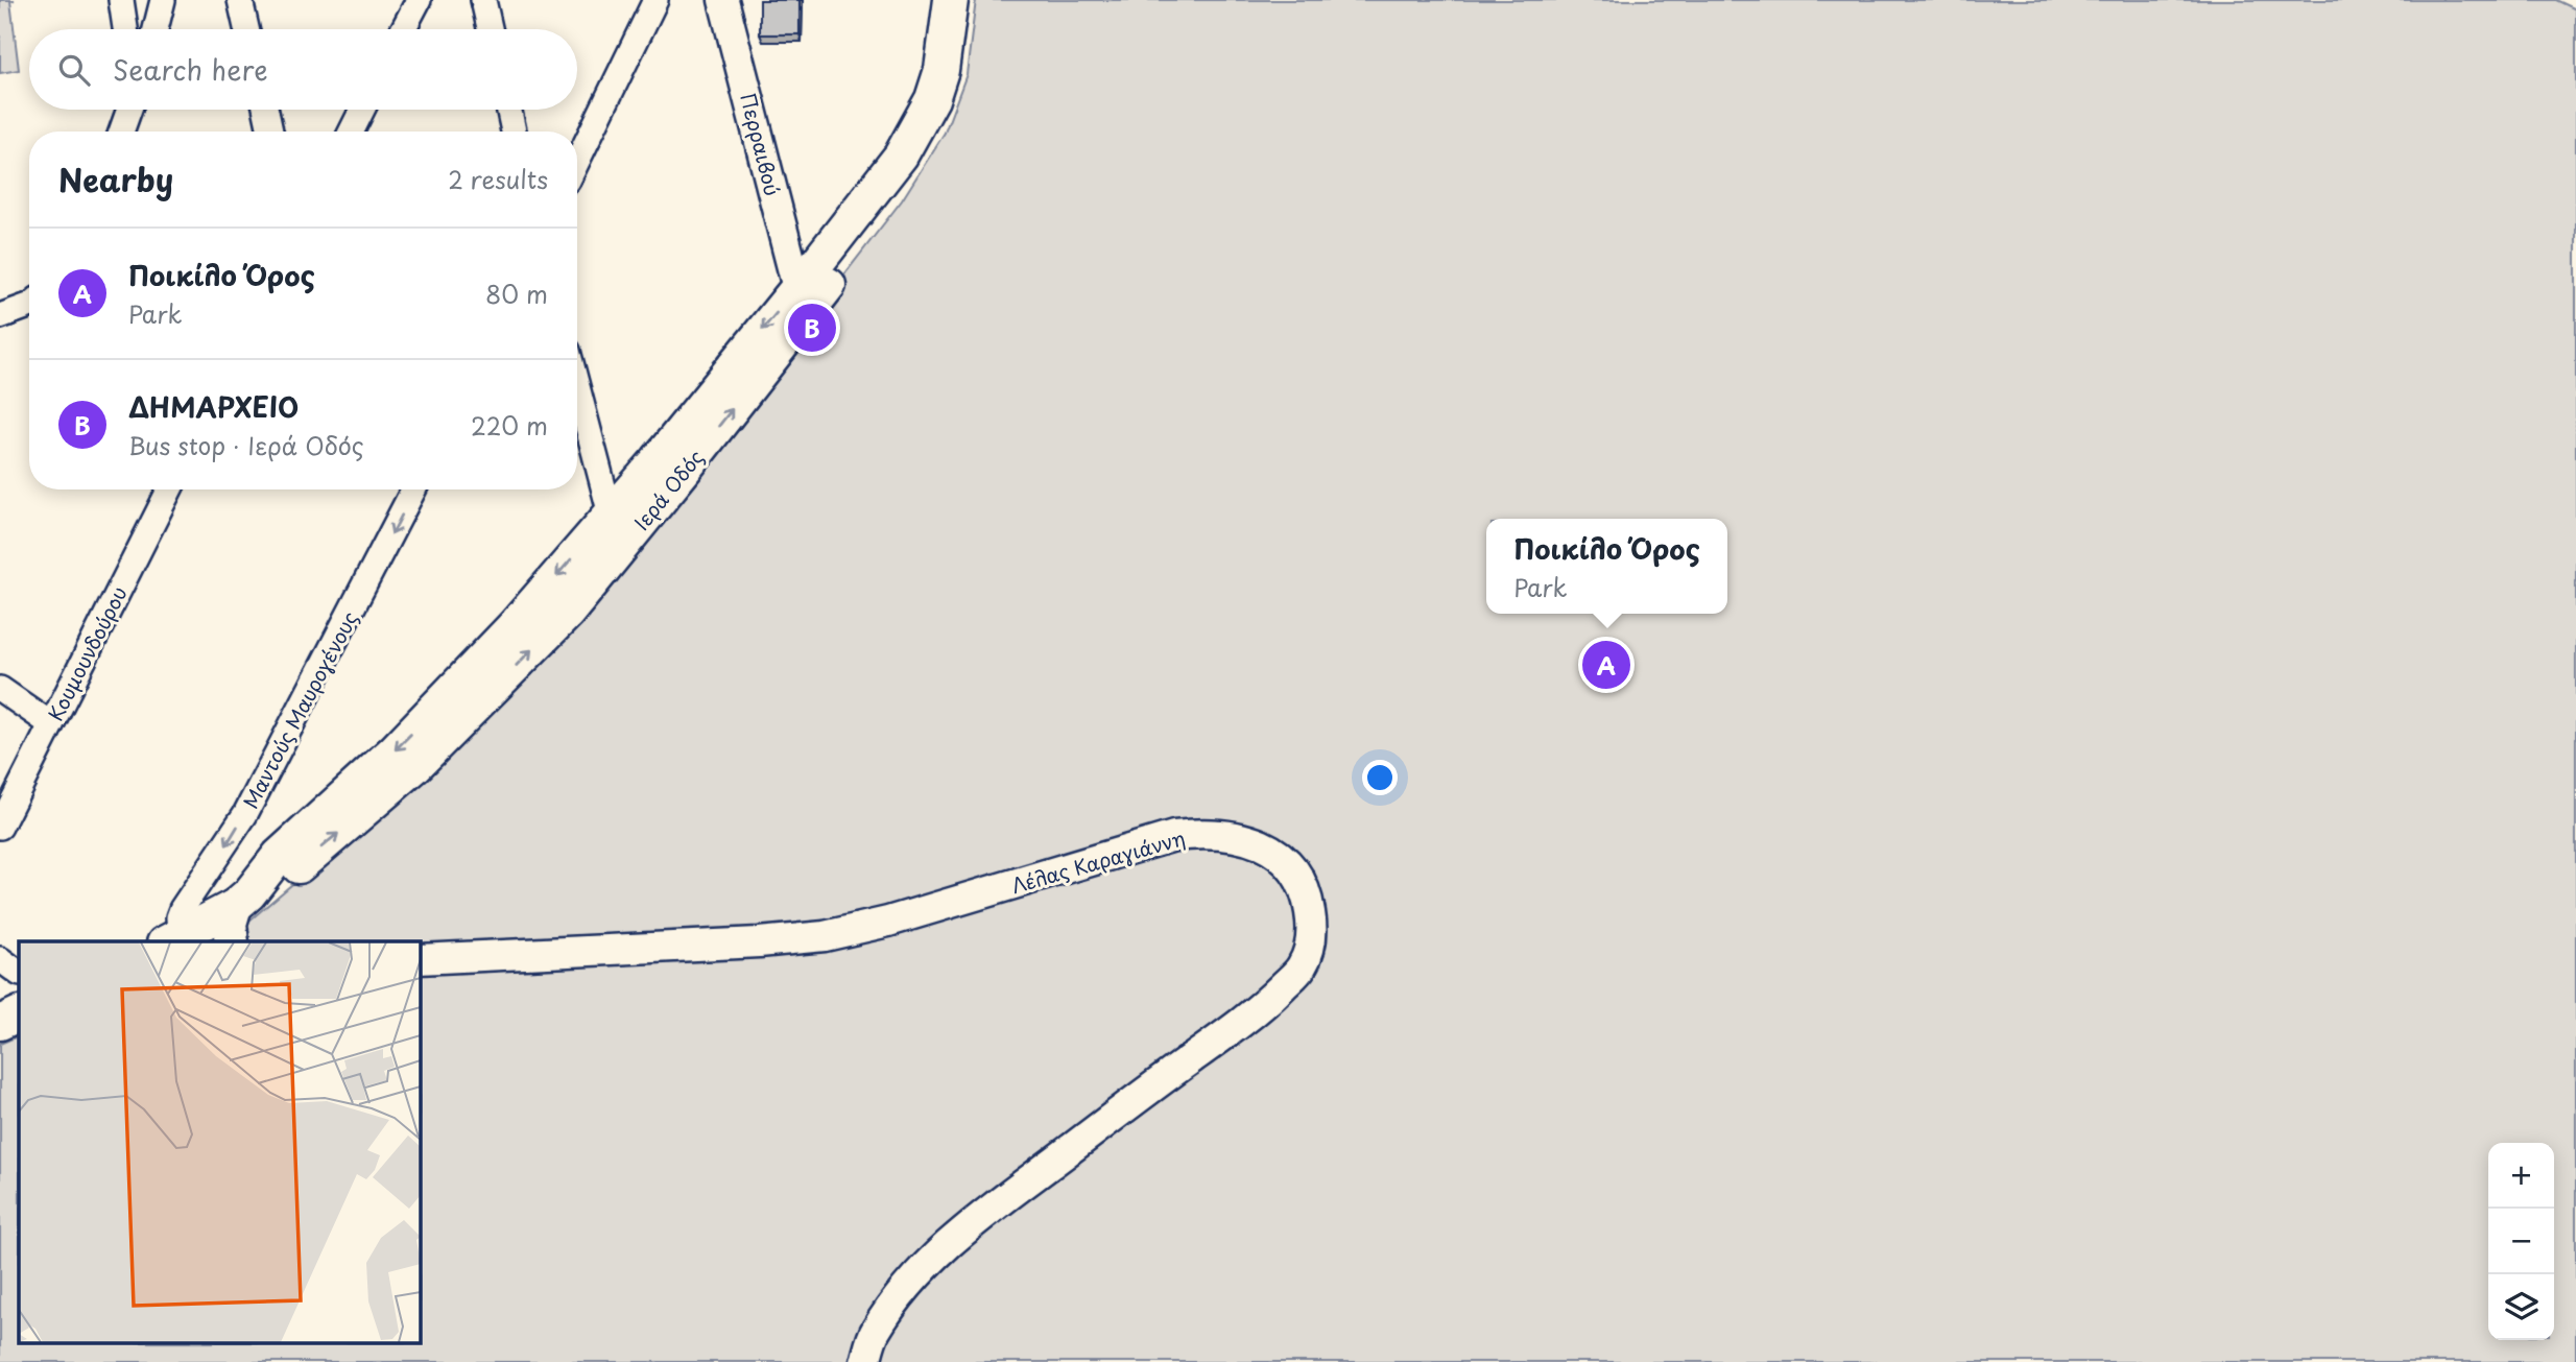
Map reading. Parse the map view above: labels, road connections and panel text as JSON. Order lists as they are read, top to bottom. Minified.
{"streets":{"main road":["Ιερά Οδός"],"street":["Περραιβού","Κουμουνδούρου","Μαντούς Μαυρογένους","Λέλας Καραγιάννη"]},"crossings":[["Περραιβού","Ιερά Οδός"],["Ιερά Οδός","Μαντούς Μαυρογένους"]],"one_way":["Μαντούς Μαυρογένους"],"page":{"search":"Search here","heading":["Nearby","2 results"],"list":[{"mark":"A","name":"Ποικίλο Όρος","note":"Park","value":"80 m"},{"mark":"B","name":"ΔΗΜΑΡΧΕΙΟ","note":"Bus stop · Ιερά Οδός","value":"220 m"}],"pins":["B","A"],"popup":["Ποικίλο Όρος","Park"],"map_buttons":["+","−"]}}
